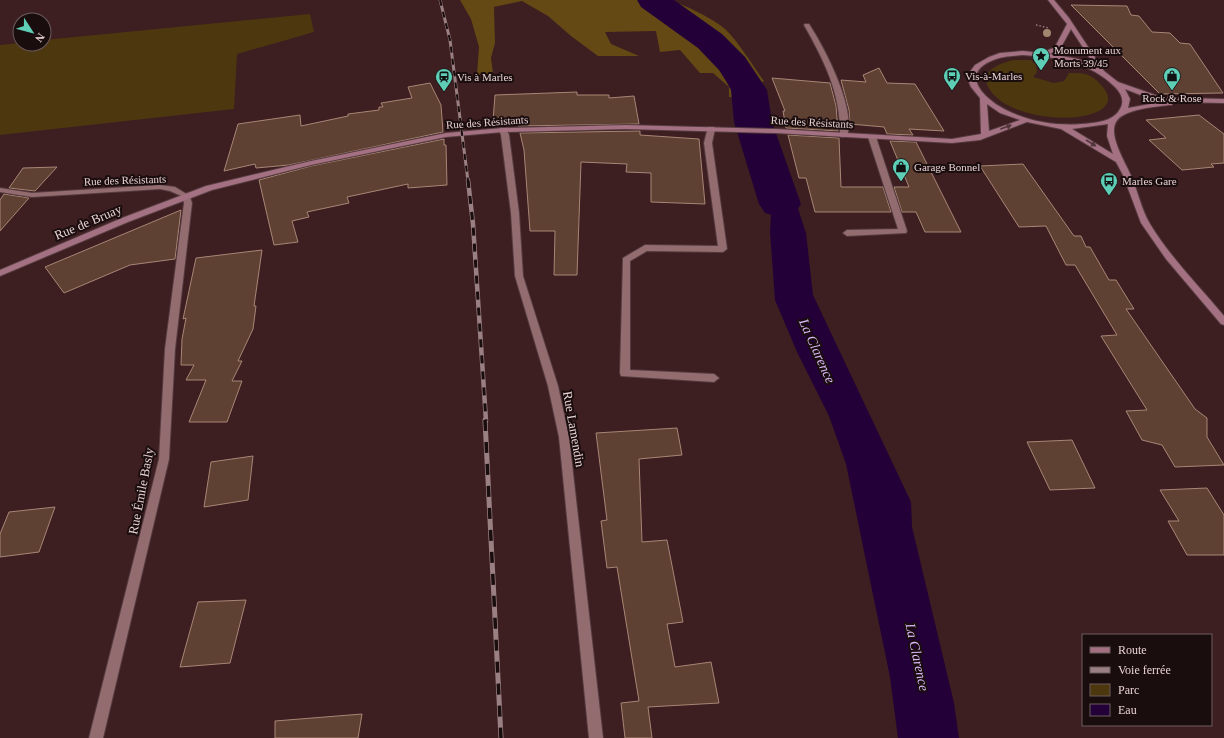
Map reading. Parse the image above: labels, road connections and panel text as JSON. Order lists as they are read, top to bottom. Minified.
{"streets":{"main road":["Rue des Résistants","Rue de Bruay"],"street":["Rue Lamendin","Rue Émile Basly"]},"crossings":[["Rue des Résistants","Rue de Bruay"],["Rue des Résistants","Rue Lamendin"],["Rue des Résistants","Rue Émile Basly"],["Rue de Bruay","Rue Émile Basly"]],"water":["La Clarence"],"places":{"place":["Monument aux Morts 39/45"],"bus stop":["Vis-à-Marles","Marles Gare"],"shop":["Rock & Rose","Garage Bonnel"],"station":["Vis à Marles"]},"legend":["Route","Voie ferrée","Parc","Eau"],"north":"bottom right"}
